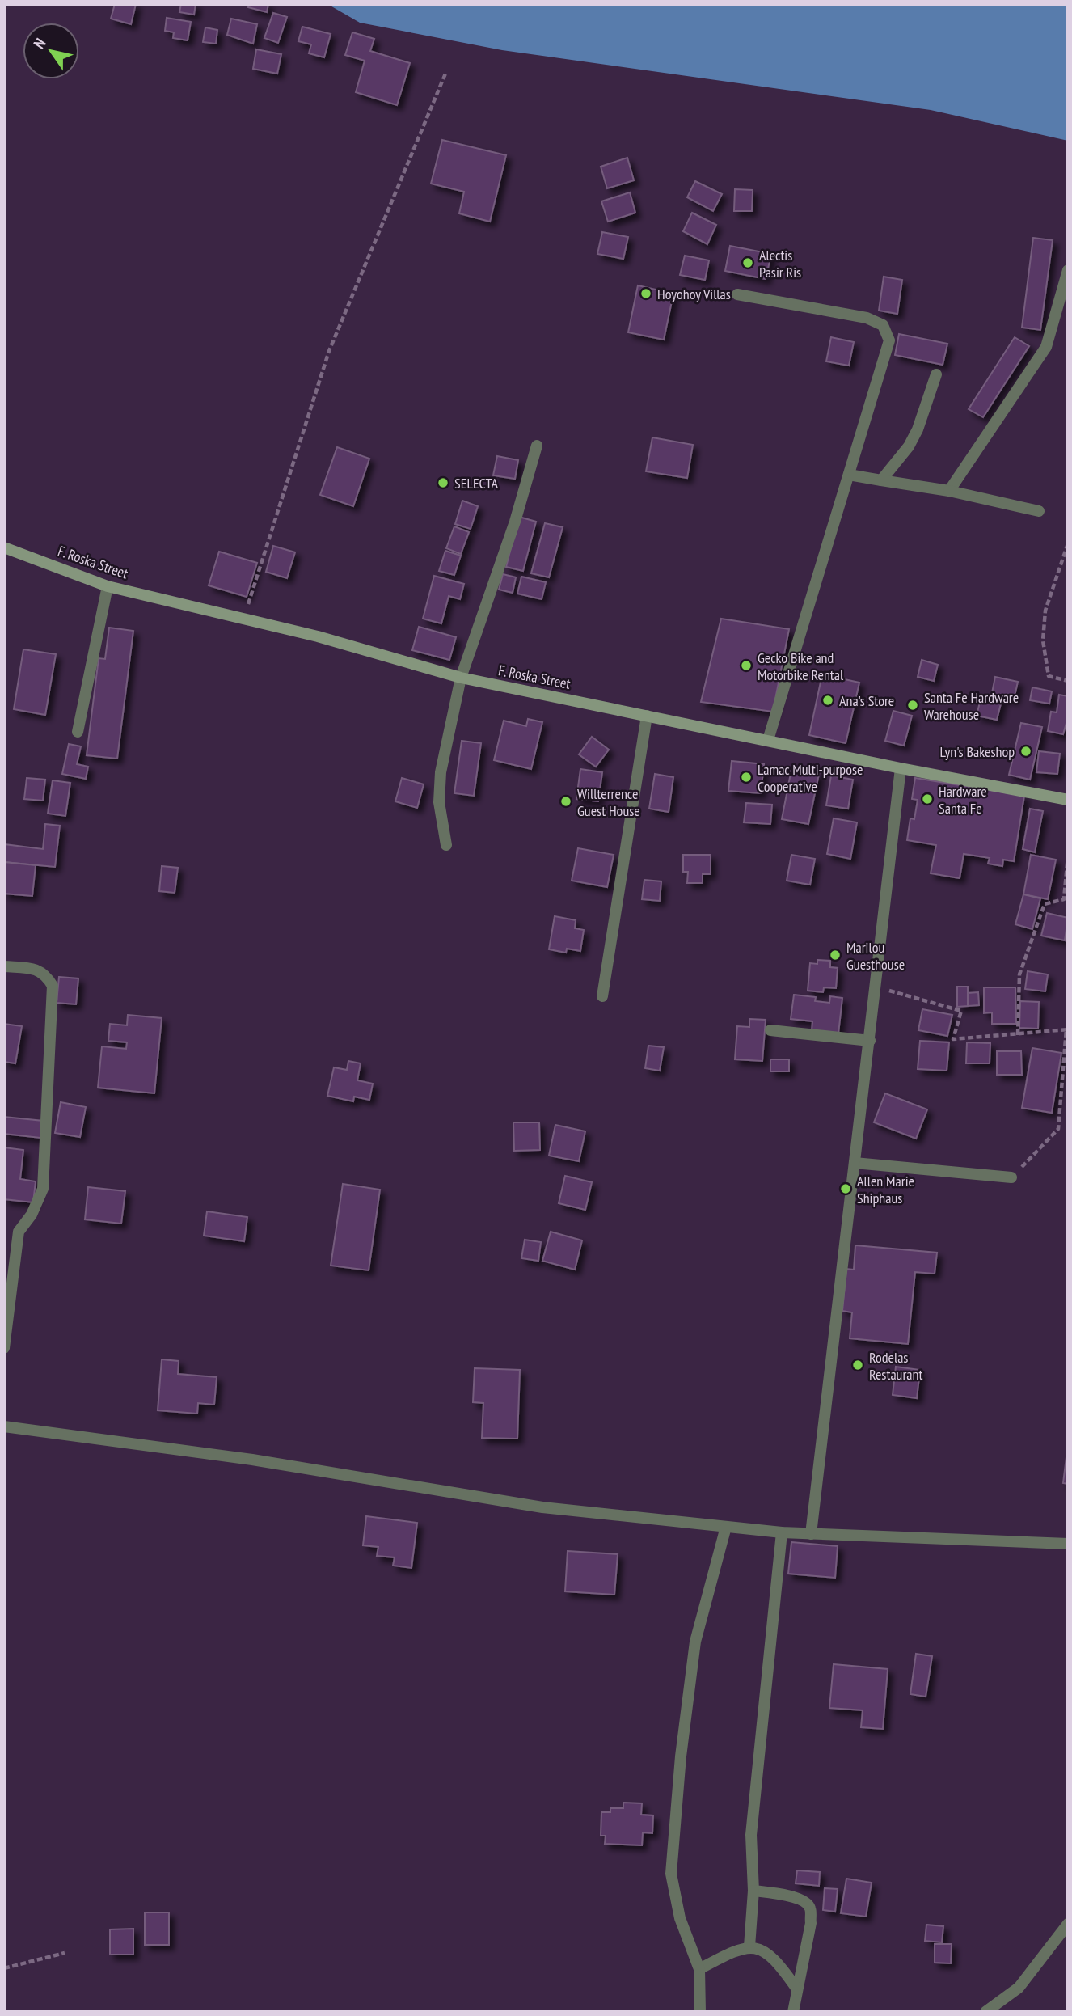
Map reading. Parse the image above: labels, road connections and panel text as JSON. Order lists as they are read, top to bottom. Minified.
{"streets":{"main road":["F. Roska Street"]},"places":["Alectis Pasir Ris","Hoyohoy Villas","SELECTA","Gecko Bike and Motorbike Rental","Ana's Store","Santa Fe Hardware Warehouse","Lyn's Bakeshop","Lamac Multi-purpose Cooperative","Hardware Santa Fe","Willterrence Guest House","Marilou Guesthouse","Allen Marie Shiphaus","Rodelas Restaurant"],"north":"top left"}
